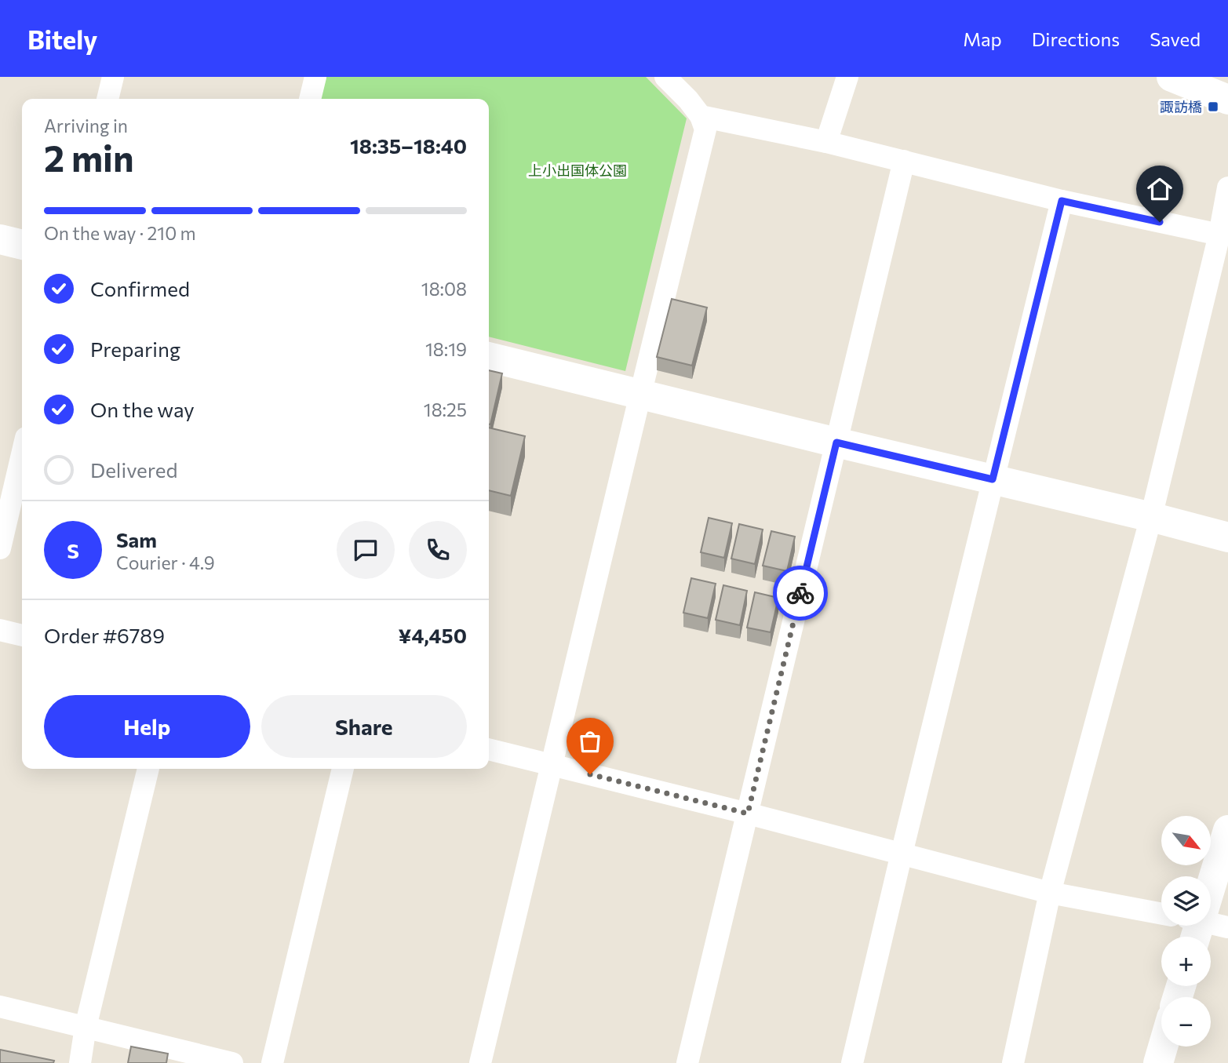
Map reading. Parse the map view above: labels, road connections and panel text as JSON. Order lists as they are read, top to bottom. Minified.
{"parks":["上小出国体公園"],"places":{"transit":["諏訪橋"]},"north":"bottom right","page":{"header":"Bitely","nav":["Map","Directions","Saved"],"heading":["2 min","Arriving in","18:35–18:40"],"panel":["Sam","Courier · 4.9","Order #6789","¥4,450"],"bar":"On the way · 210 m","list":[["Confirmed","18:08"],["Preparing","18:19"],["On the way","18:25"],"Delivered"],"round":"S","buttons":["Help","Share"],"map_buttons":["+","−"]}}
